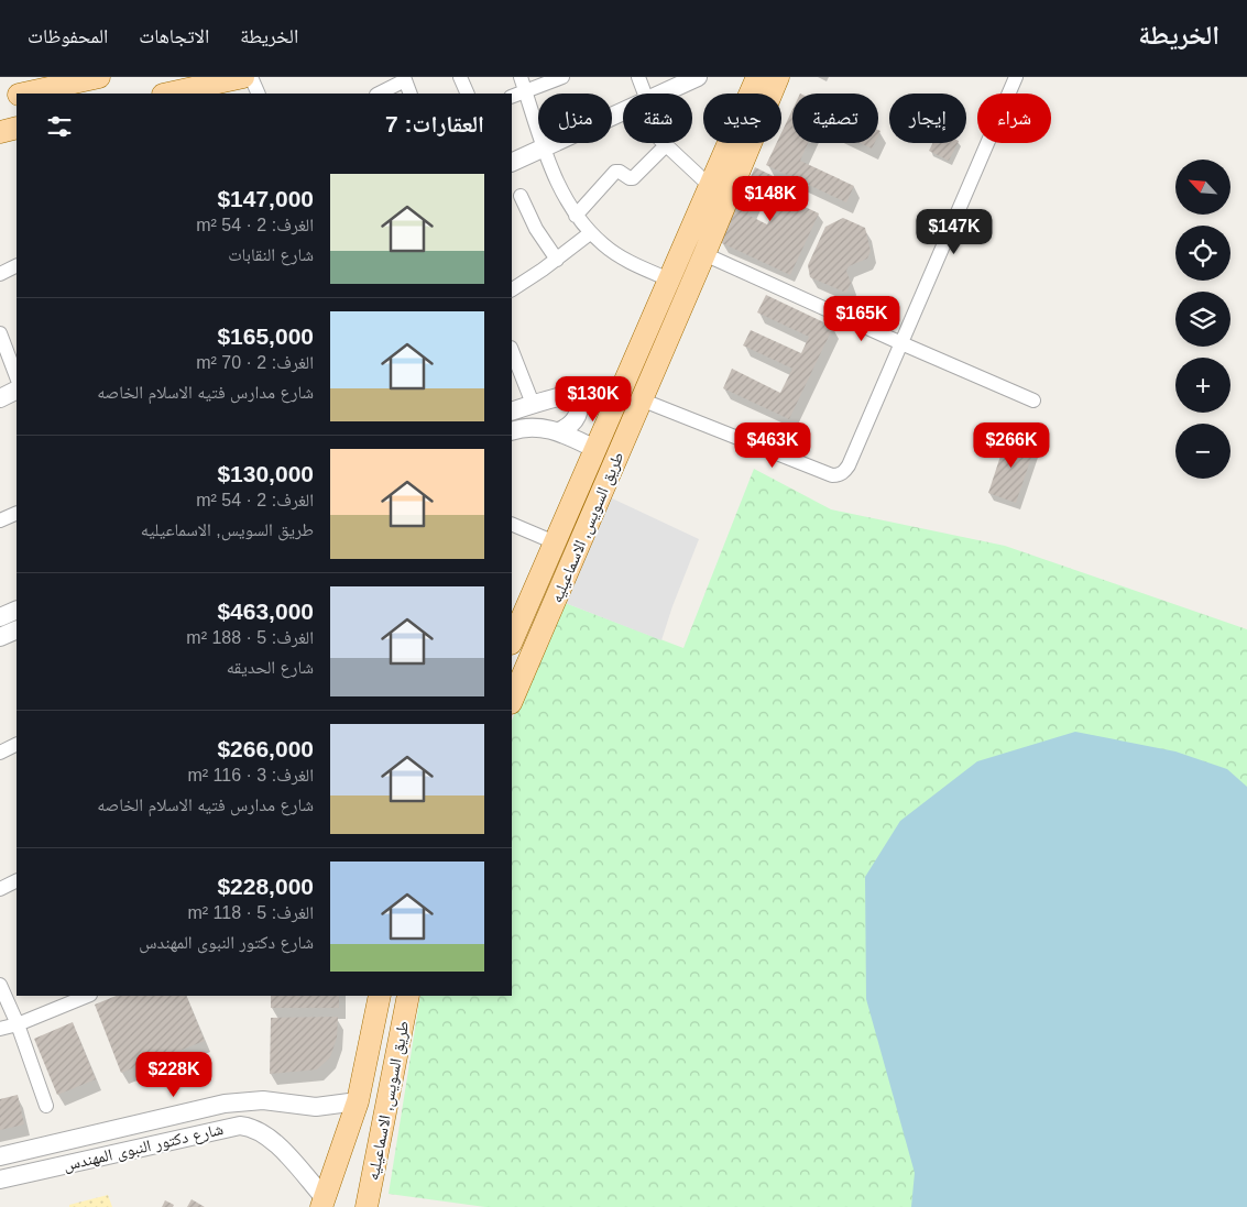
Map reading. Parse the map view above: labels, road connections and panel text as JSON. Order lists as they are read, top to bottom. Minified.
{"streets":{"main road":["طريق السويس, الاسماعيليه"],"street":["شارع دكتور النبوى المهندس"]},"crossings":[["طريق السويس, الاسماعيليه","شارع دكتور النبوى المهندس"]],"north":"top left","page":{"header":"الخريطة","nav":["الخريطة","الاتجاهات","المحفوظات"],"chip":["شراء","إيجار","تصفية","جديد","شقة","منزل"],"heading":"العقارات: 7","map_buttons":["+","−"],"list":[{"name":"$147,000","note":"الغرف: 2 · 54 m² · شارع النقابات"},{"name":"$165,000","note":"الغرف: 2 · 70 m² · شارع مدارس فتيه الاسلام الخاصه"},{"name":"$130,000","note":"الغرف: 2 · 54 m² · طريق السويس, الاسماعيليه"},{"name":"$463,000","note":"الغرف: 5 · 188 m² · شارع الحديقه"},{"name":"$266,000","note":"الغرف: 3 · 116 m² · شارع مدارس فتيه الاسلام الخاصه"},{"name":"$228,000","note":"الغرف: 5 · 118 m² · شارع دكتور النبوى المهندس"}],"price":["$148K","$147K","$165K","$130K","$463K","$266K","$228K"]}}
